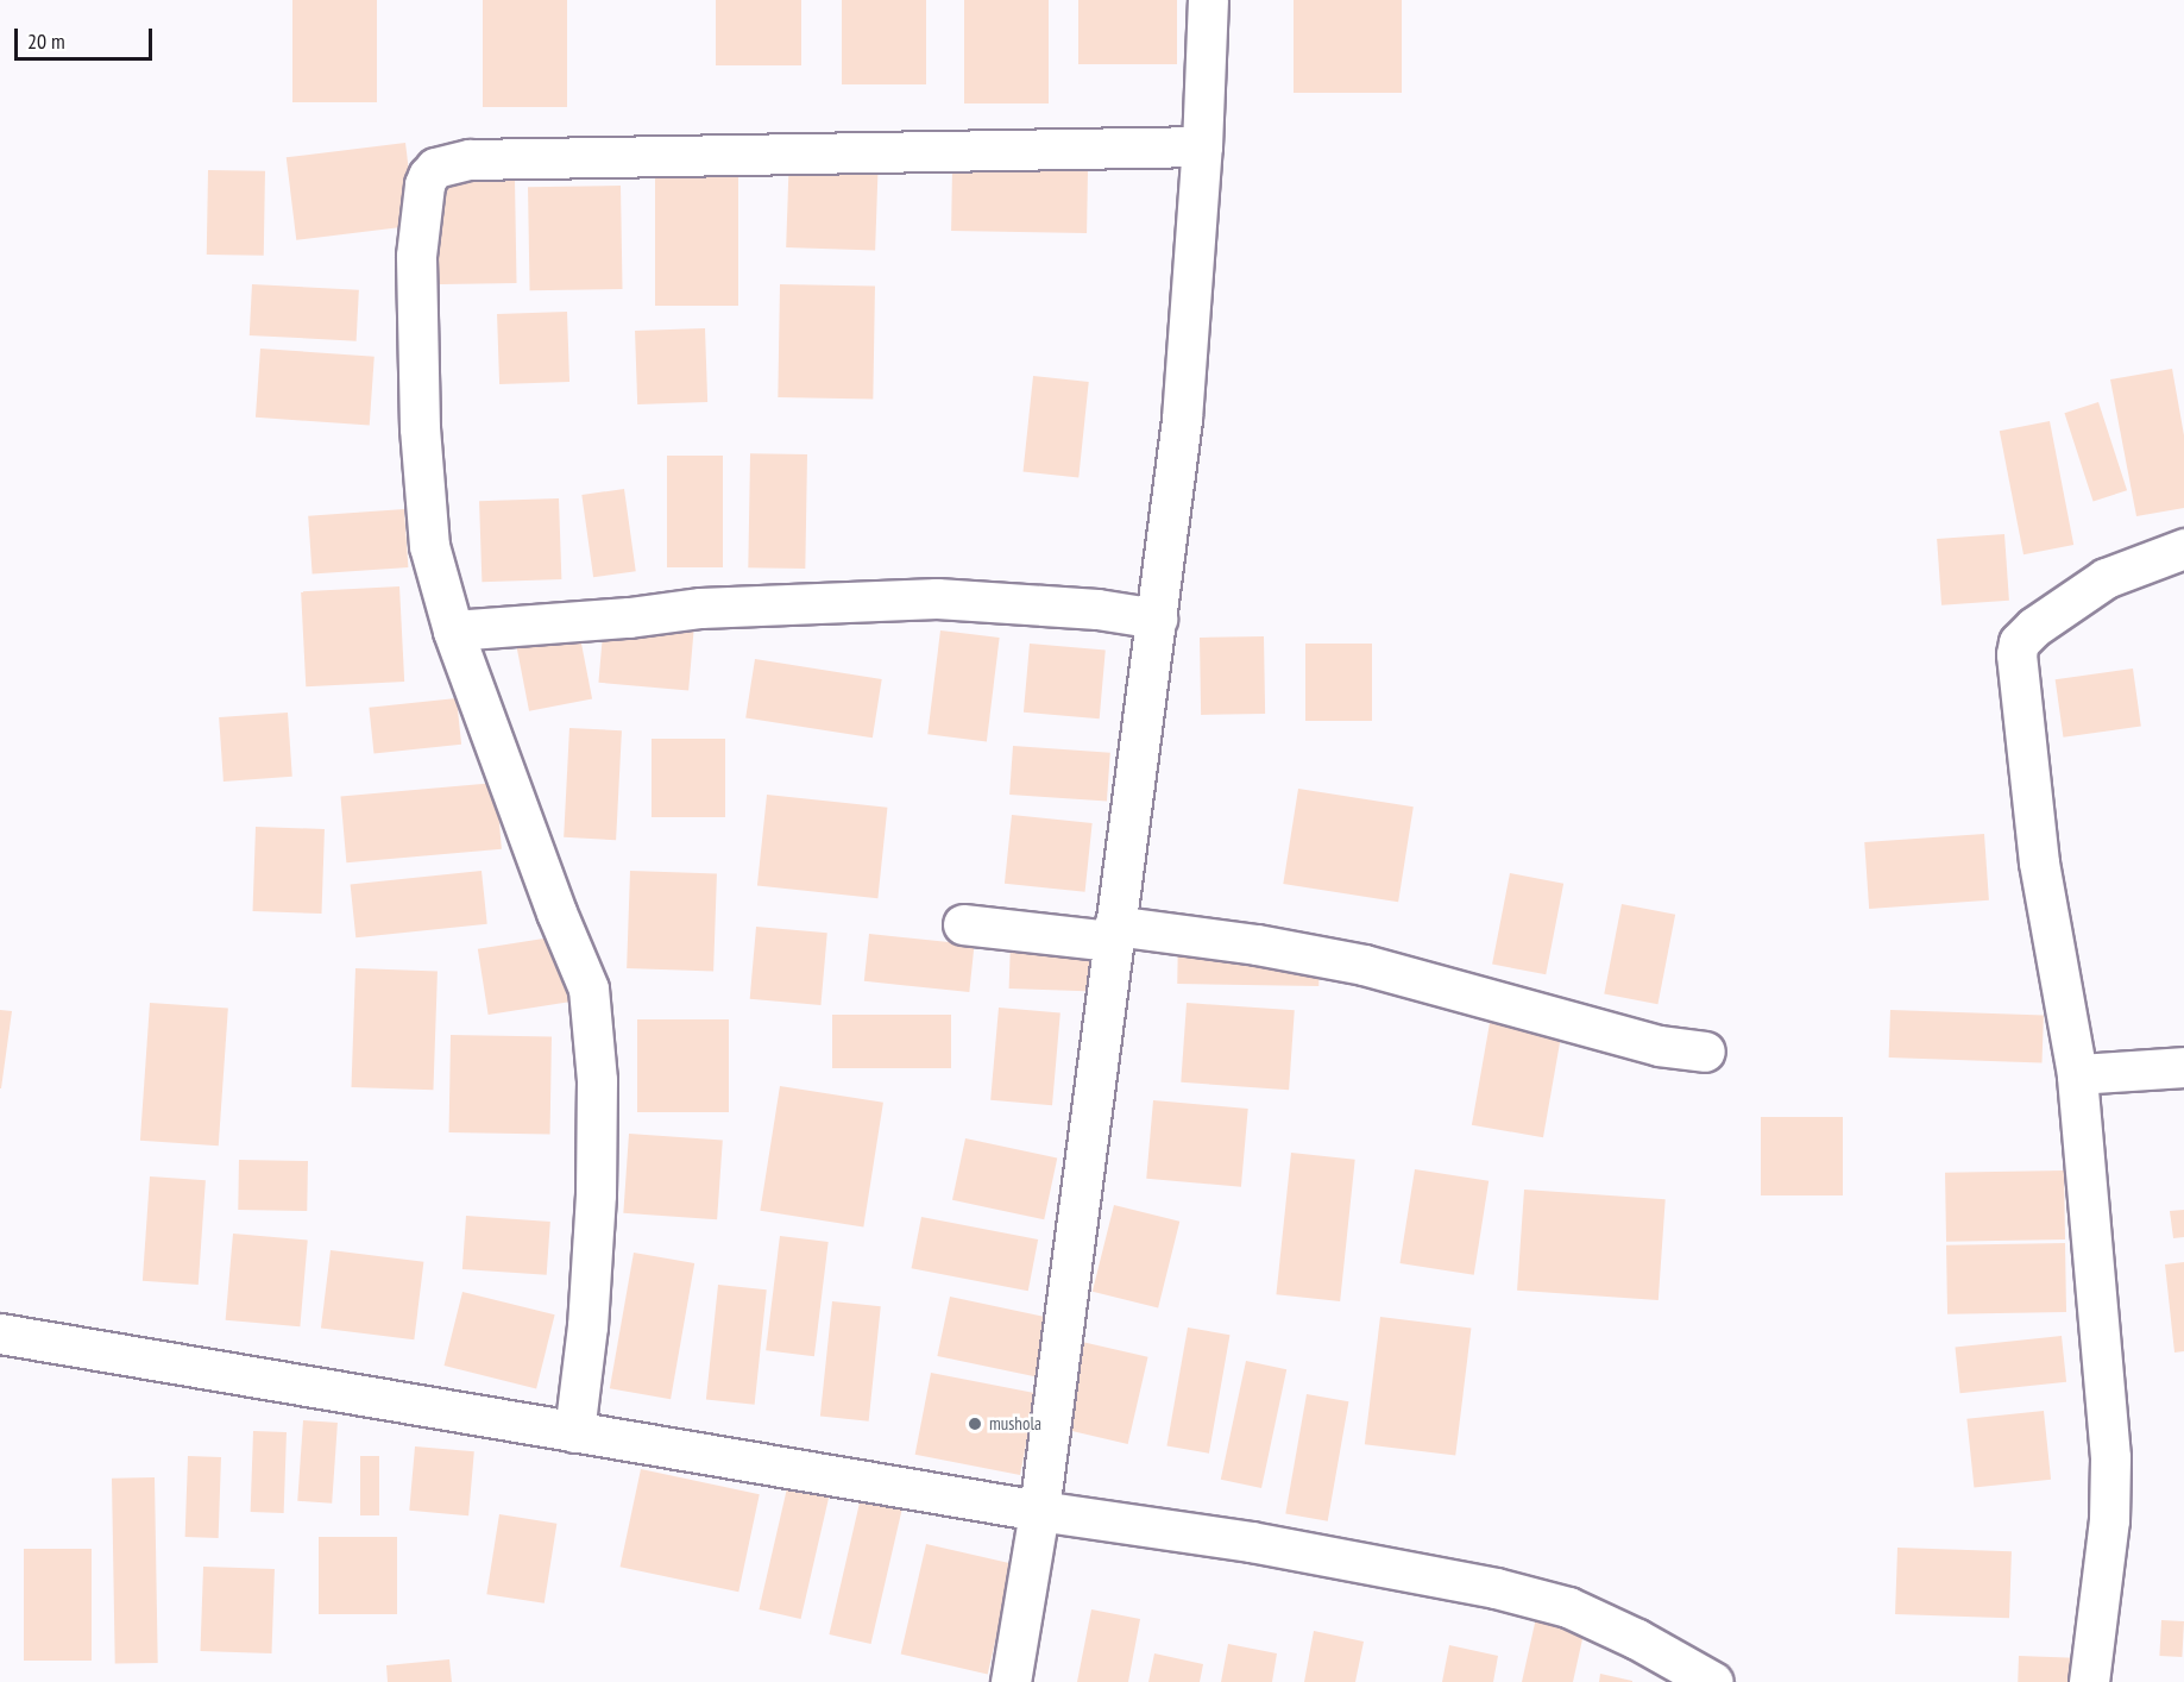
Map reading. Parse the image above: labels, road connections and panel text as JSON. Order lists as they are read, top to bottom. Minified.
{"places":["mushola"],"scale_bar":"20 m"}
